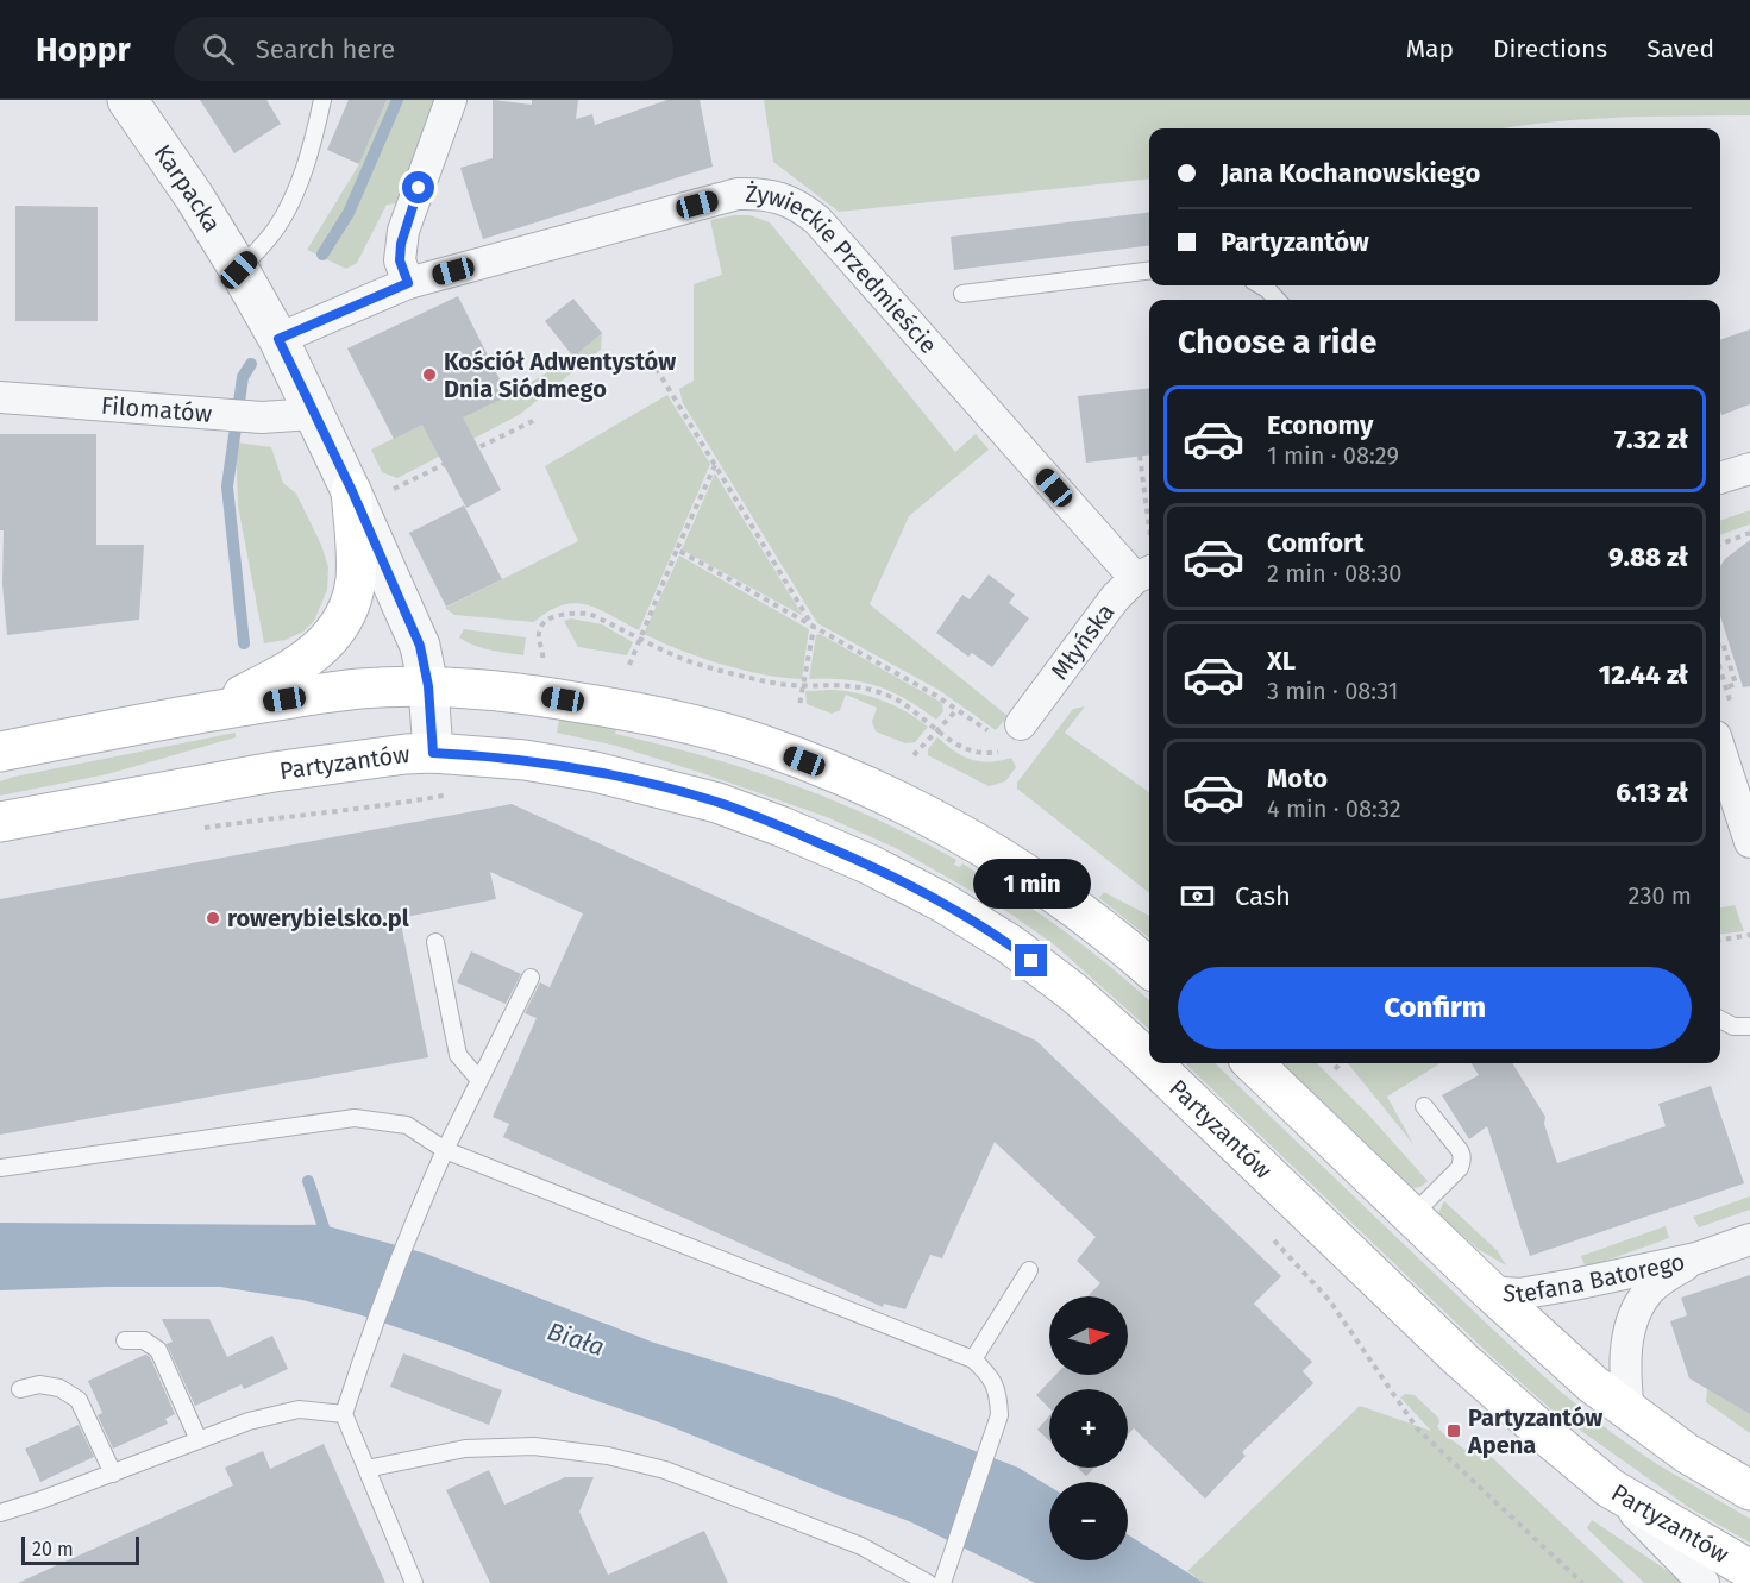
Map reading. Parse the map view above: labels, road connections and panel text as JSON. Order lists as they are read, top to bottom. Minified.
{"streets":{"main road":["Partyzantów"],"street":["Karpacka","Żywieckie Przedmieście","Filomatów","Młyńska","Stefana Batorego"]},"crossings":[["Karpacka","Żywieckie Przedmieście"],["Karpacka","Filomatów"],["Karpacka","Partyzantów"],["Żywieckie Przedmieście","Młyńska"]],"water":["Biała"],"places":{"other":["Kościół Adwentystów Dnia Siódmego","rowerybielsko.pl"],"transit":["Partyzantów Apena"]},"scale_bar":"20 m","north":"right","page":{"header":"Hoppr","search":"Search here","nav":["Map","Directions","Saved"],"banner":["Jana Kochanowskiego","Partyzantów"],"heading":"Choose a ride","list":[{"name":"Economy","note":"1 min · 08:29","value":"7.32 zł"},{"name":"Comfort","note":"2 min · 08:30","value":"9.88 zł"},{"name":"XL","note":"3 min · 08:31","value":"12.44 zł"},{"name":"Moto","note":"4 min · 08:32","value":"6.13 zł"}],"pay":["Cash","230 m"],"bubble":"1 min","buttons":"Confirm","map_buttons":["+","−"],"scale":"20 m"}}
